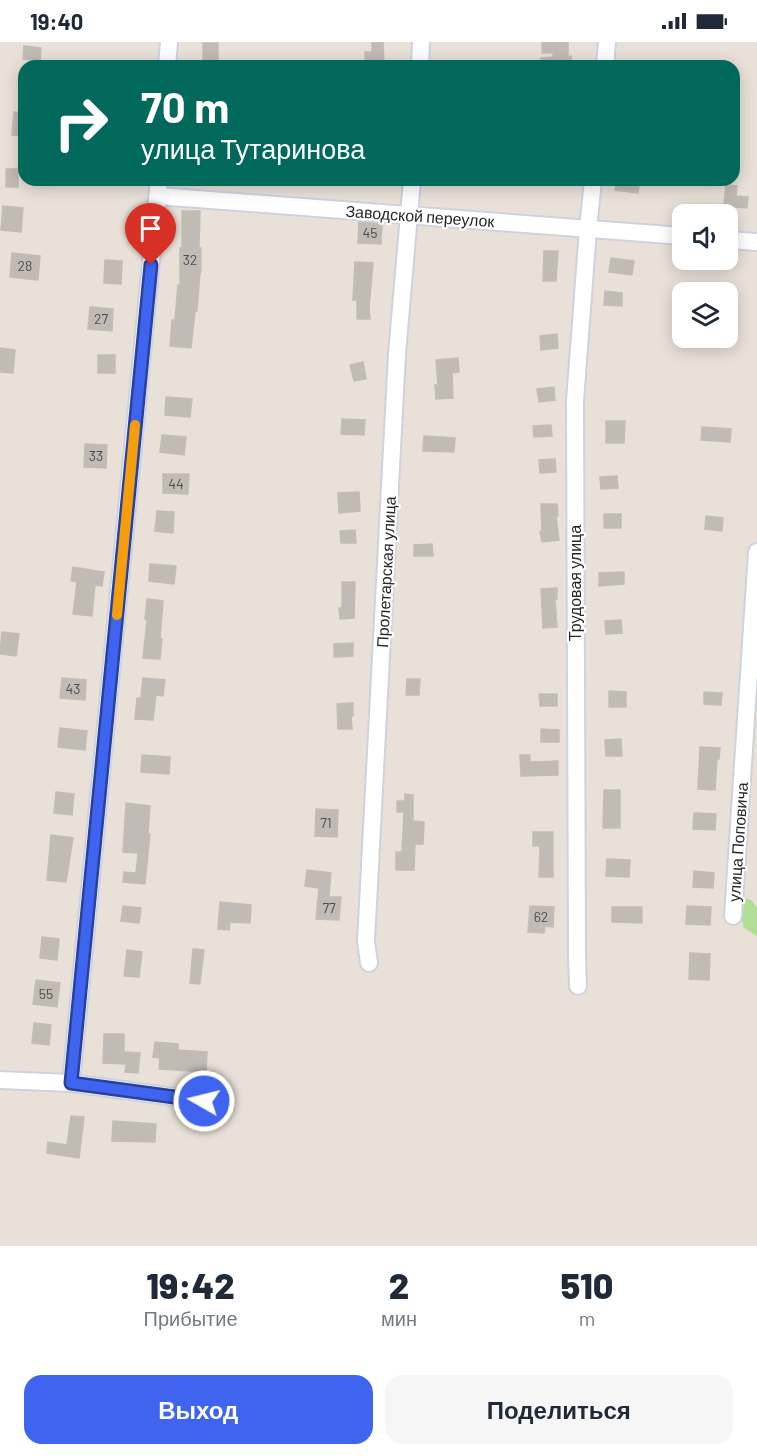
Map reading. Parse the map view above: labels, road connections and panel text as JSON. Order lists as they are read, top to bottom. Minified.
{"streets":{"street":["Заводской переулок","Пролетарская улица","Трудовая улица","улица Поповича"]},"crossings":[["Заводской переулок","Пролетарская улица"],["Заводской переулок","Трудовая улица"]],"house_numbers":["45","32","28","27","33","44","43","71","77","62","55"],"page":{"status":"19:40","turn":["70 m","улица Тутаринова"],"eta":["19:42","Прибытие","2","мин","510","m"],"buttons":["Выход","Поделиться"]}}
